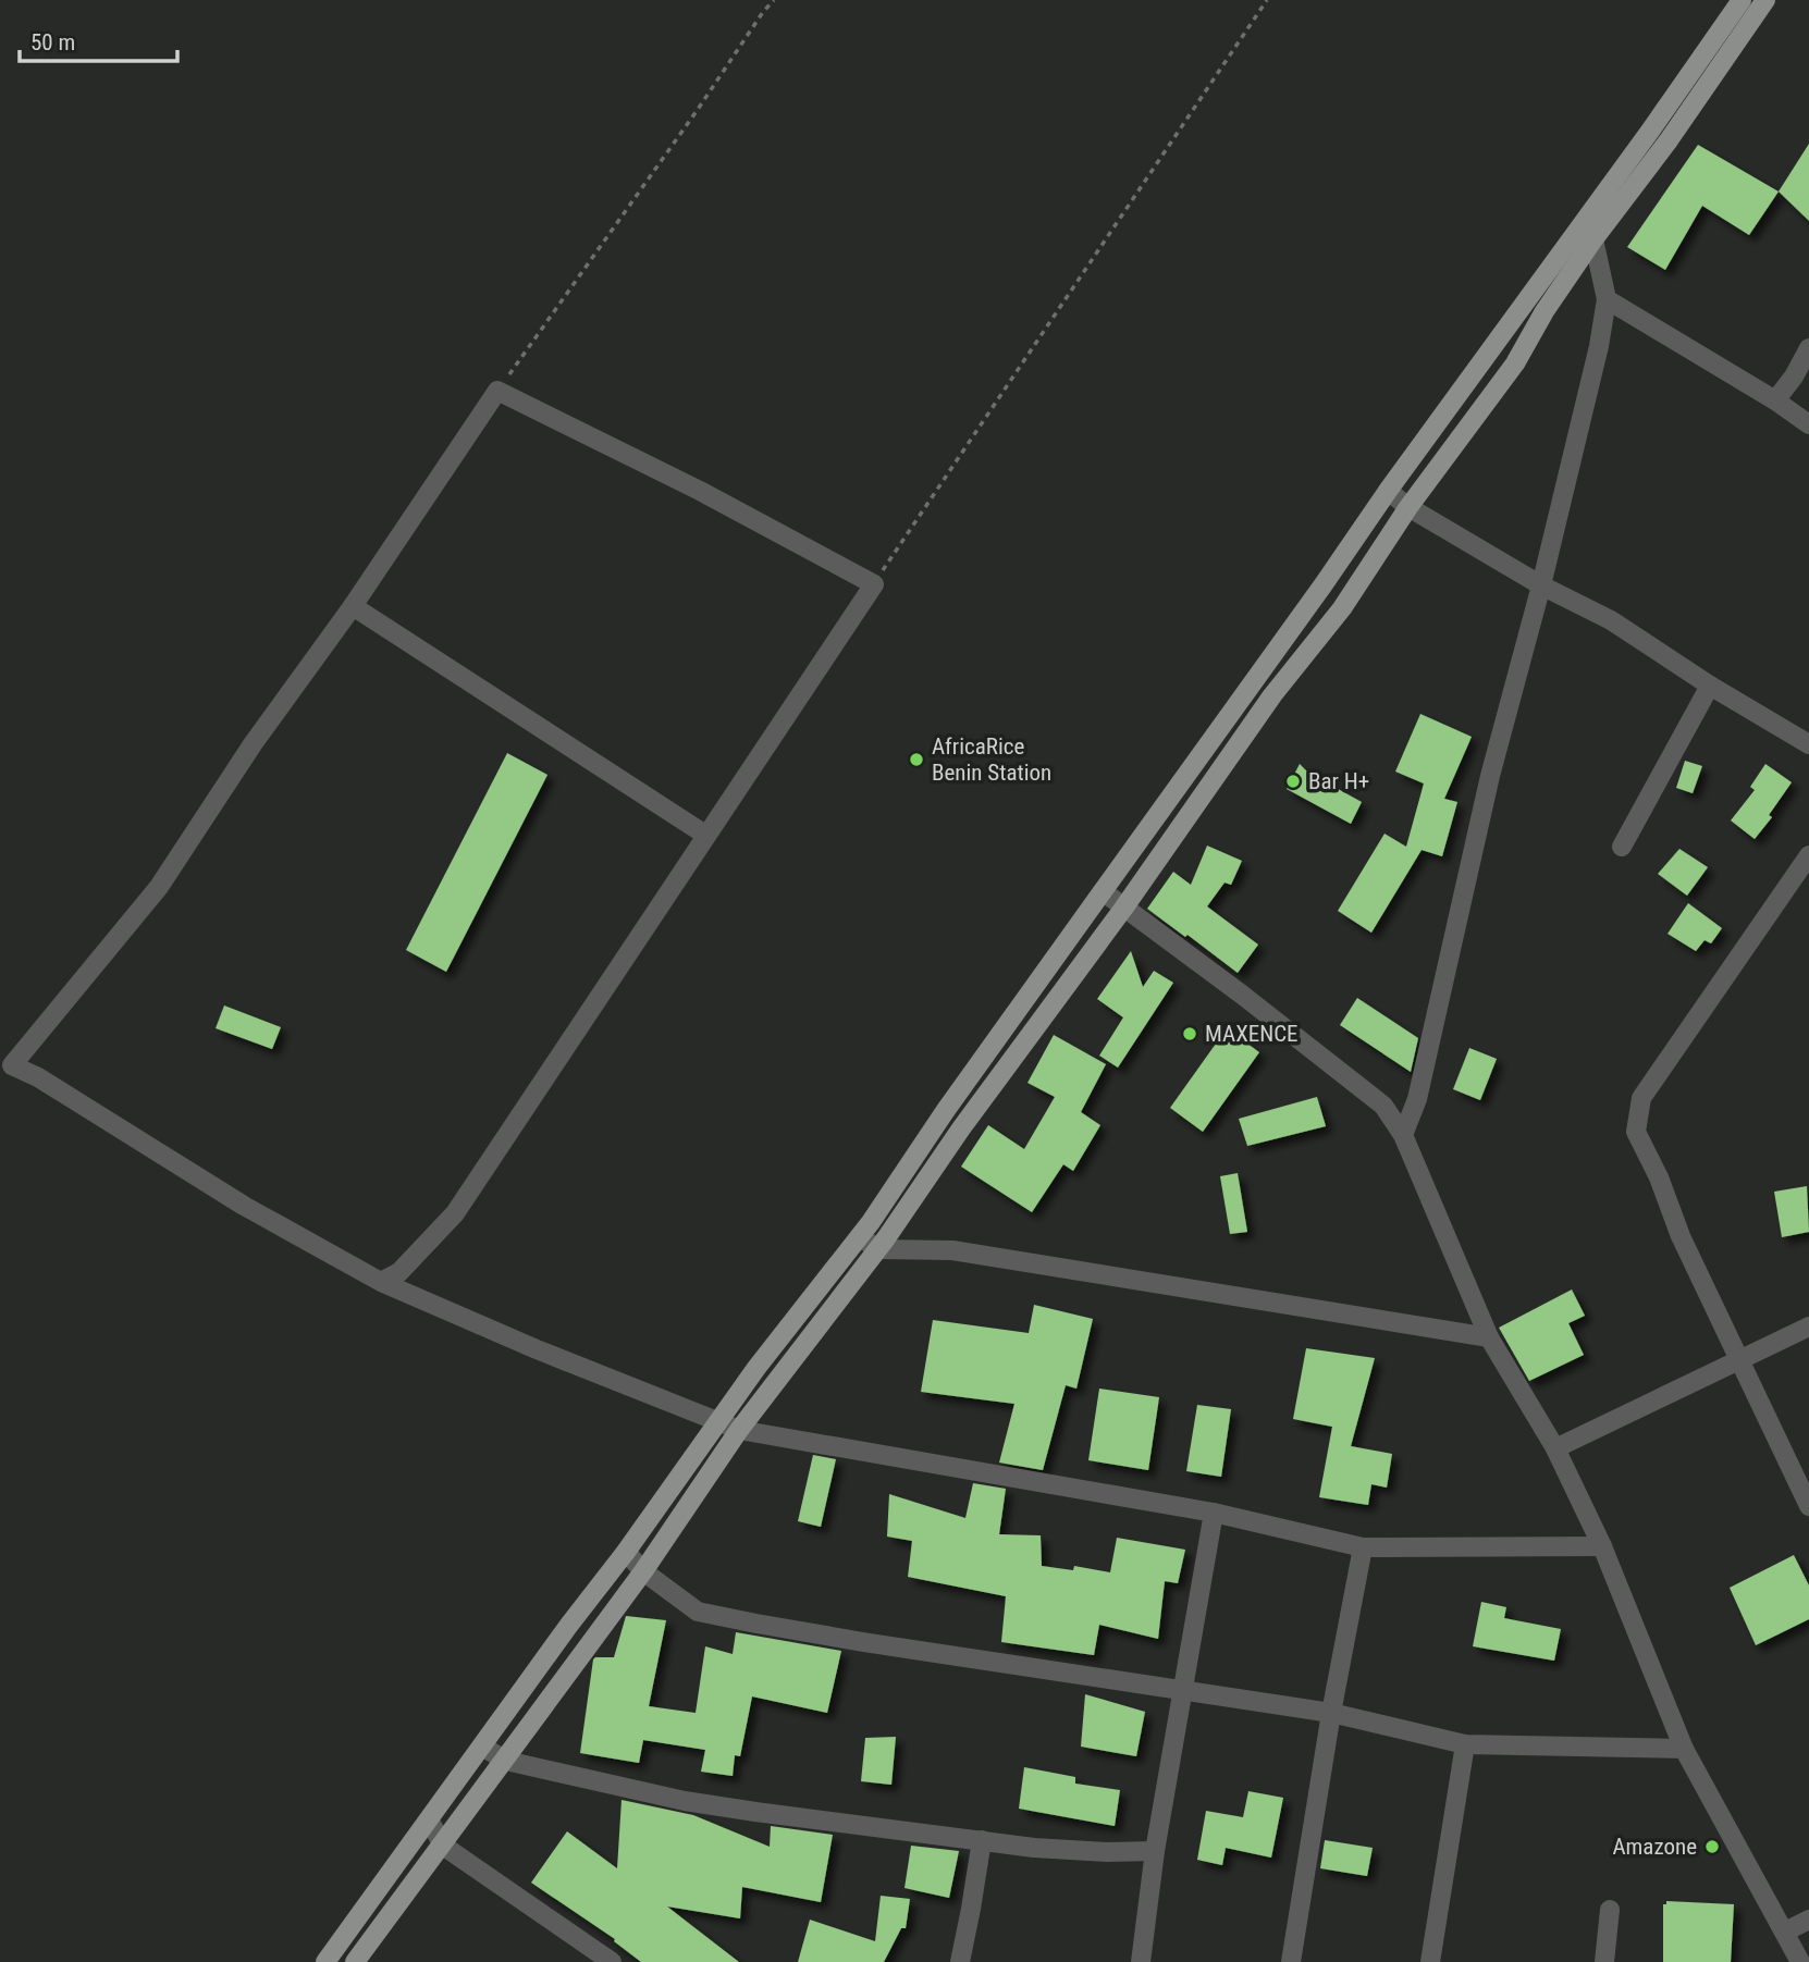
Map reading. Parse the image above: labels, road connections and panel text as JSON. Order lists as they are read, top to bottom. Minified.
{"places":["AfricaRice Benin Station","Bar H+","MAXENCE","Amazone"],"scale_bar":"50 m"}
